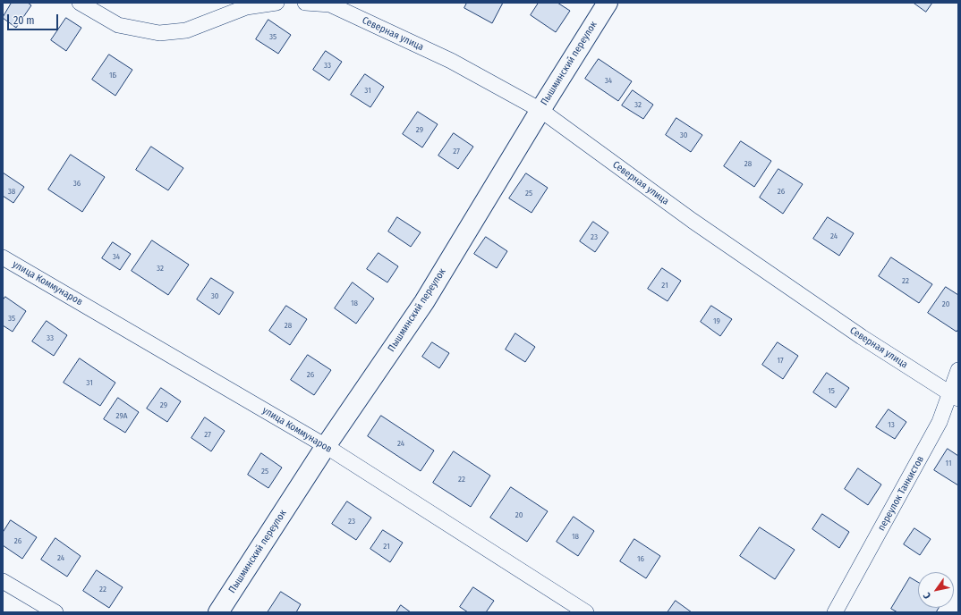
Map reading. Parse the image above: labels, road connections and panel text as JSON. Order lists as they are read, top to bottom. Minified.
{"streets":{"street":["Северная улица","Пышминский переулок","улица Коммунаров","переулок Танкистов"]},"crossings":[["Северная улица","Пышминский переулок"],["Северная улица","переулок Танкистов"],["Пышминский переулок","улица Коммунаров"]],"house_numbers":["35","33","1Б","34","31","32","29","30","27","28","36","38","26","25","24","23","34","32","22","21","30","18","20","35","19","28","33","17","26","31","15","29","29А","13","27","24","11","25","22","20","23","18","26","21","24","16","22"],"scale_bar":"20 m","north":"bottom left"}
